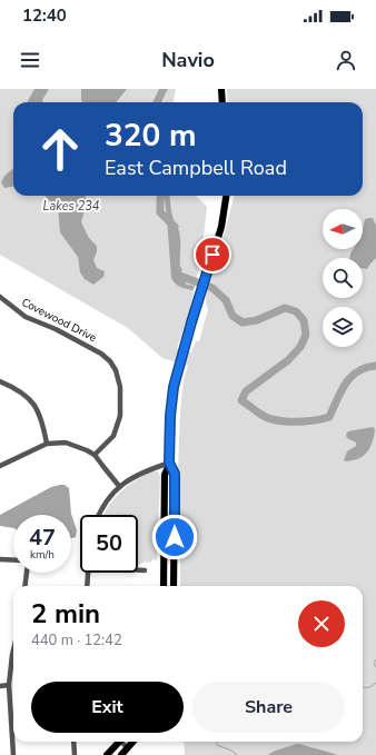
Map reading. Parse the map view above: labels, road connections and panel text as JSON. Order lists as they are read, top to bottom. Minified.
{"streets":{"street":["Covewood Drive"]},"water":["Lakes 234"],"north":"left","page":{"status":"12:40","header":"Navio","turn":["320 m","East Campbell Road"],"speed":"47 km/h","limit":"50","heading":["2 min","440 m · 12:42"],"buttons":["Exit","Share"]}}
